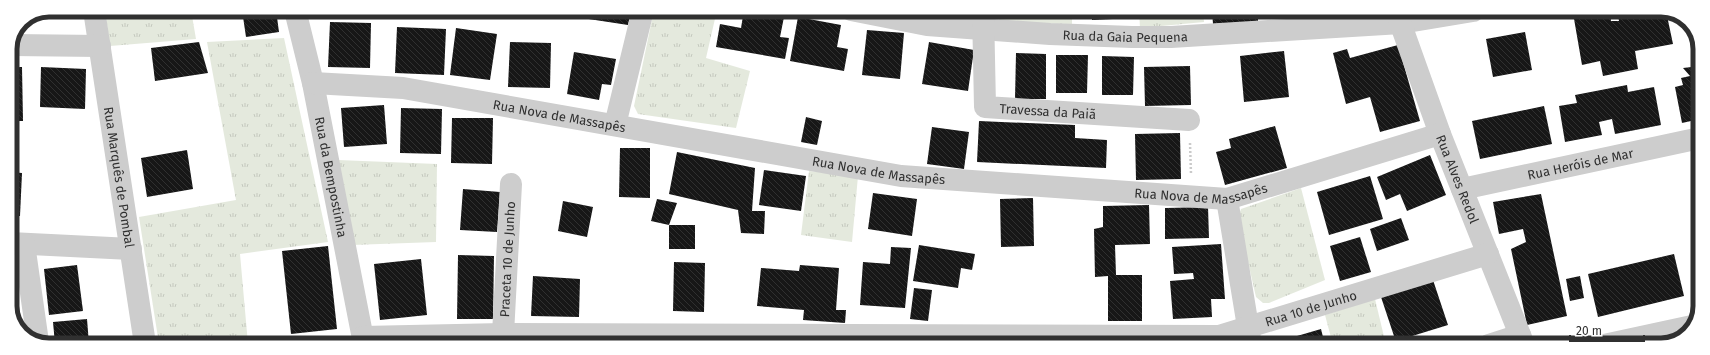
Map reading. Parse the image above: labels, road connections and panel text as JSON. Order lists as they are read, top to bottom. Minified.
{"streets":{"street":["Rua da Gaia Pequena","Travessa da Paiã","Rua Nova de Massapês","Rua Heróis de Mar","Rua Marquês de Pombal","Rua da Bempostinha","Rua Alves Redol","Praceta 10 de Junho","Rua 10 de Junho"]},"crossings":[["Rua da Gaia Pequena","Travessa da Paiã"],["Rua da Gaia Pequena","Rua Alves Redol"],["Rua Nova de Massapês","Rua da Bempostinha"],["Rua Nova de Massapês","Rua Alves Redol"],["Rua Heróis de Mar","Rua Alves Redol"],["Rua Alves Redol","Rua 10 de Junho"],["Praceta 10 de Junho","Rua 10 de Junho"]],"scale_bar":"20 m"}
